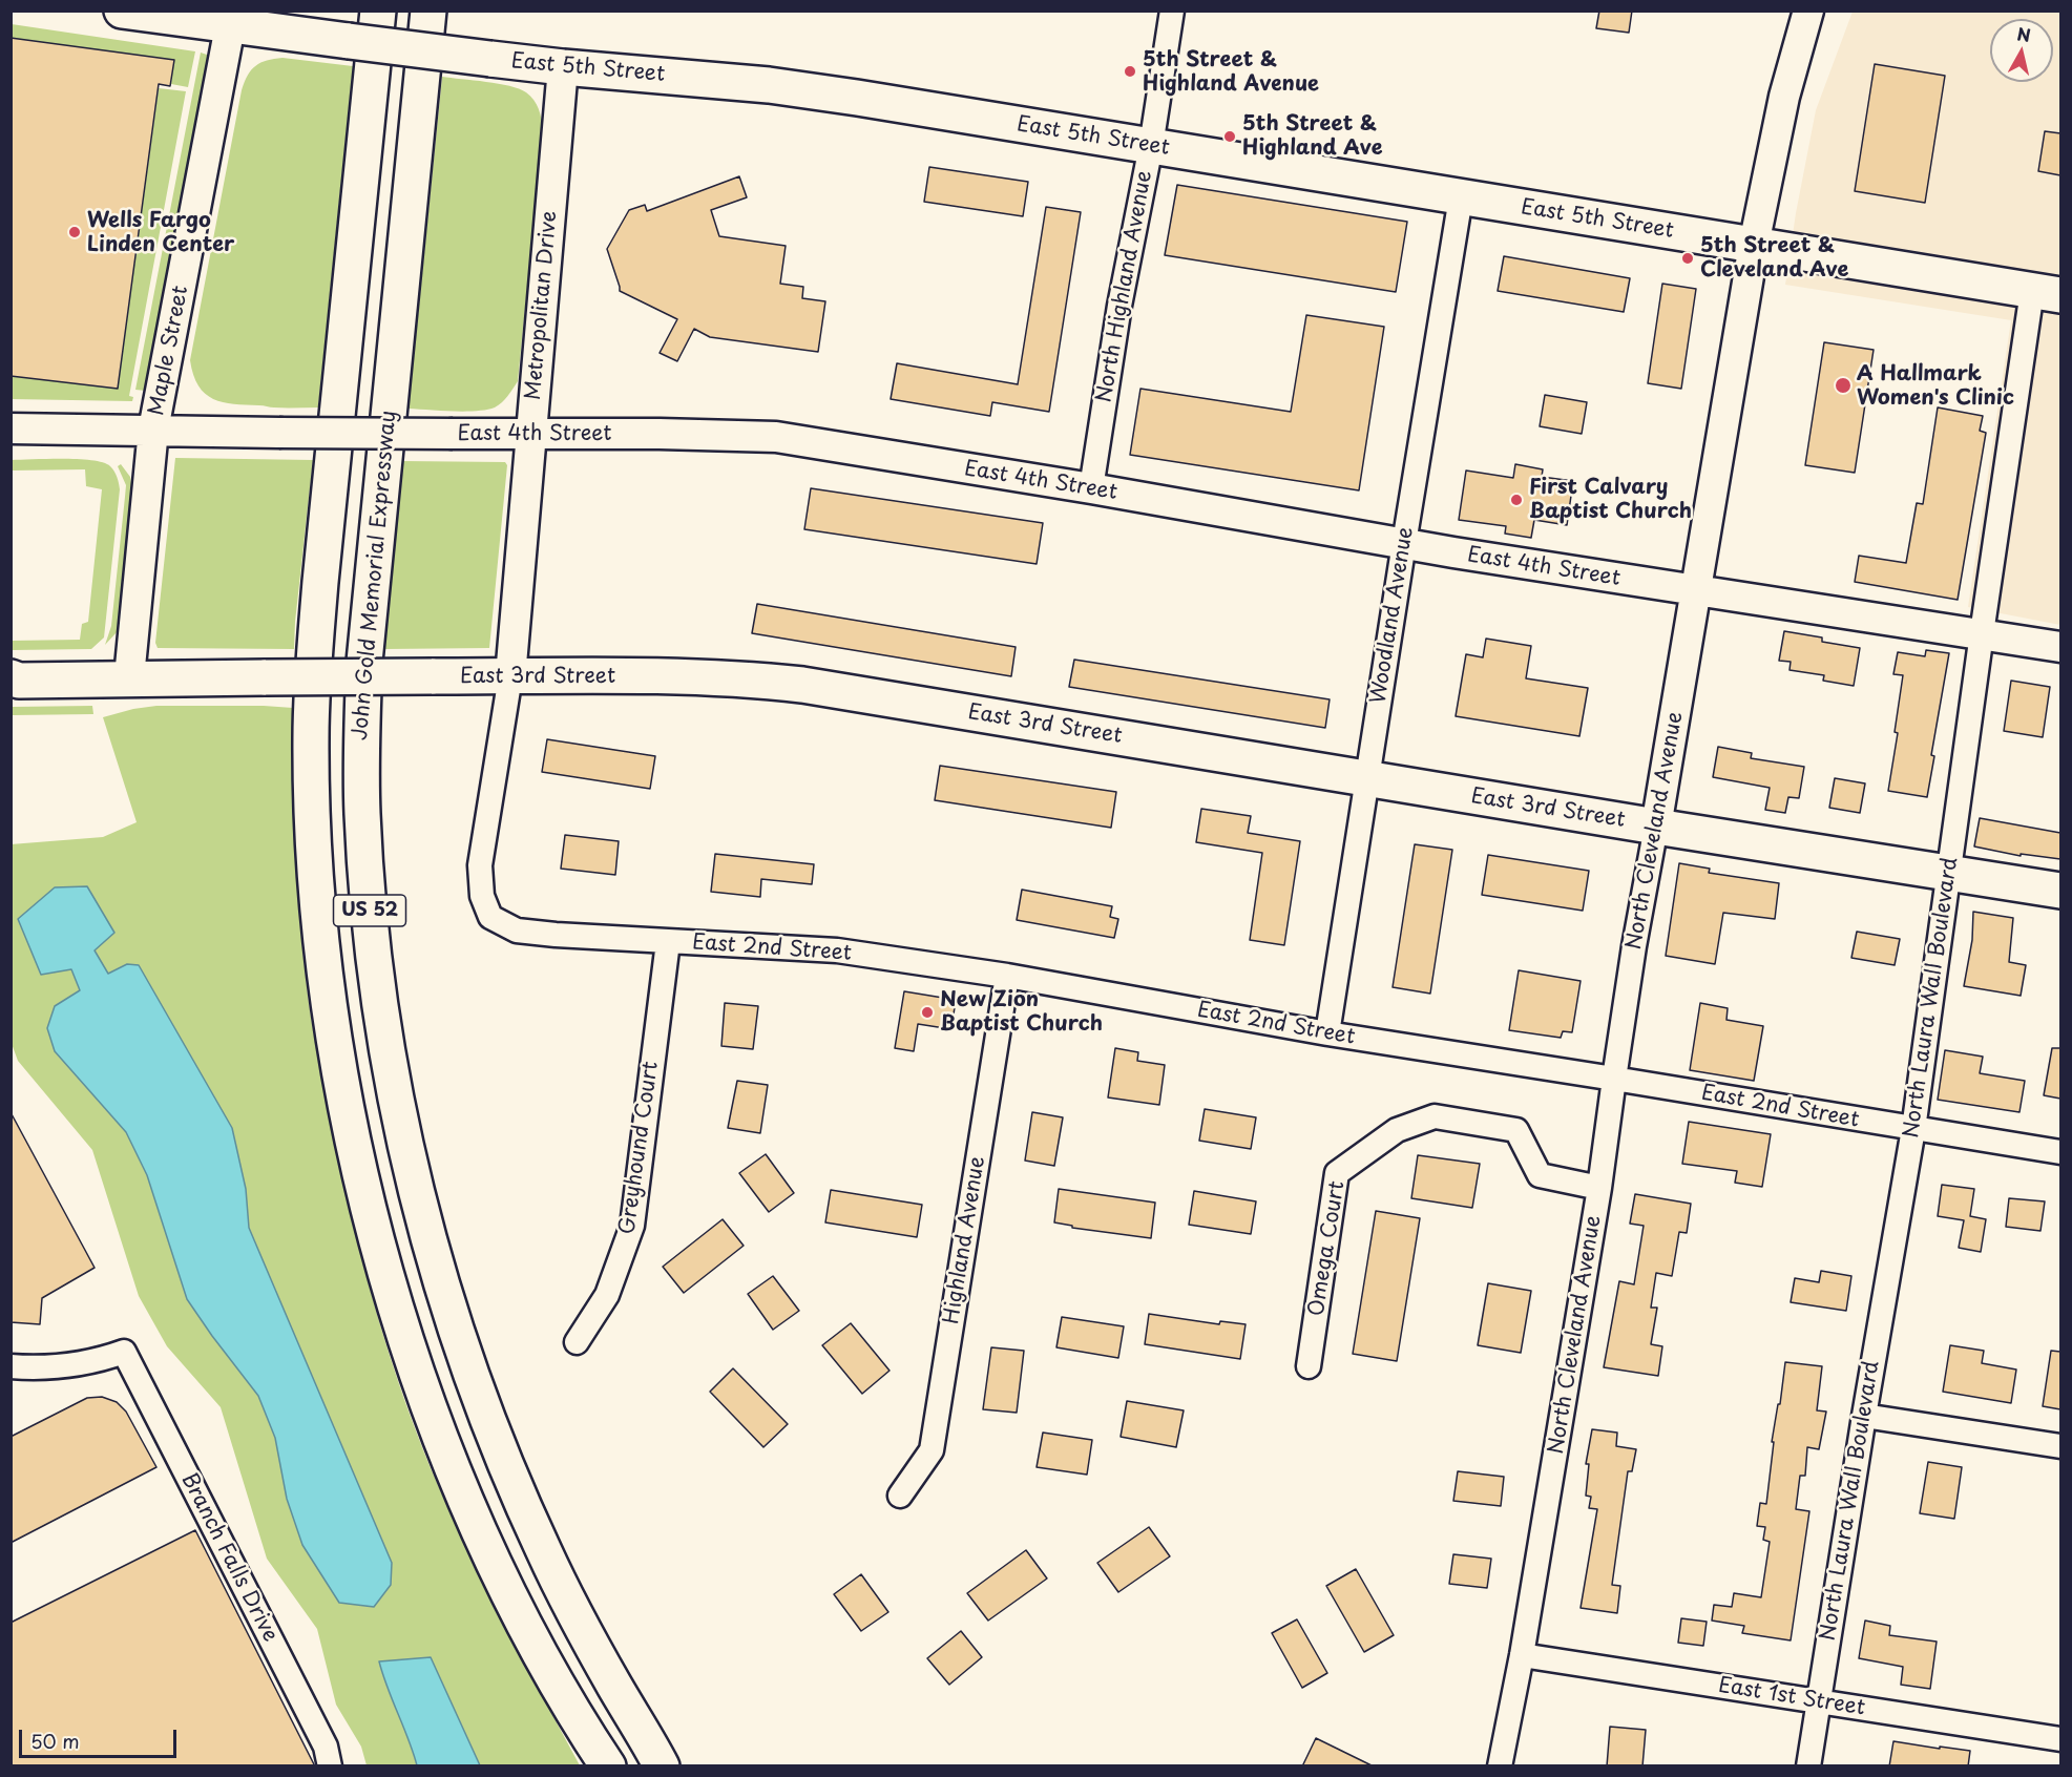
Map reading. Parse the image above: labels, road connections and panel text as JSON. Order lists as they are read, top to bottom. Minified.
{"streets":{"main road":["East 5th Street","John Gold Memorial Expressway","East 3rd Street","US 52"],"street":["North Highland Avenue","Metropolitan Drive","Maple Street","East 4th Street","Woodland Avenue","North Cleveland Avenue","East 2nd Street","North Laura Wall Boulevard","Greyhound Court","Highland Avenue","Omega Court","Branch Falls Drive","East 1st Street"]},"crossings":[["East 5th Street","North Highland Avenue"],["East 5th Street","Metropolitan Drive"],["East 5th Street","Maple Street"],["East 5th Street","Woodland Avenue"],["East 5th Street","North Cleveland Avenue"],["East 5th Street","North Laura Wall Boulevard"],["North Highland Avenue","East 4th Street"],["Metropolitan Drive","East 4th Street"],["Metropolitan Drive","East 3rd Street"],["Metropolitan Drive","East 2nd Street"],["Maple Street","East 4th Street"],["Maple Street","East 3rd Street"],["East 4th Street","Woodland Avenue"],["East 4th Street","North Cleveland Avenue"],["East 4th Street","North Laura Wall Boulevard"],["Woodland Avenue","East 3rd Street"],["Woodland Avenue","East 2nd Street"],["East 3rd Street","North Cleveland Avenue"],["East 3rd Street","North Laura Wall Boulevard"],["North Cleveland Avenue","East 2nd Street"],["North Cleveland Avenue","Omega Court"],["North Cleveland Avenue","East 1st Street"],["East 2nd Street","North Laura Wall Boulevard"],["East 2nd Street","Greyhound Court"],["East 2nd Street","Highland Avenue"],["North Laura Wall Boulevard","East 1st Street"]],"places":["5th Street & Highland Avenue","5th Street & Highland Ave","Wells Fargo Linden Center","5th Street & Cleveland Ave","A Hallmark Women's Clinic","First Calvary Baptist Church","New Zion Baptist Church"],"scale_bar":"50 m","north":"top"}
